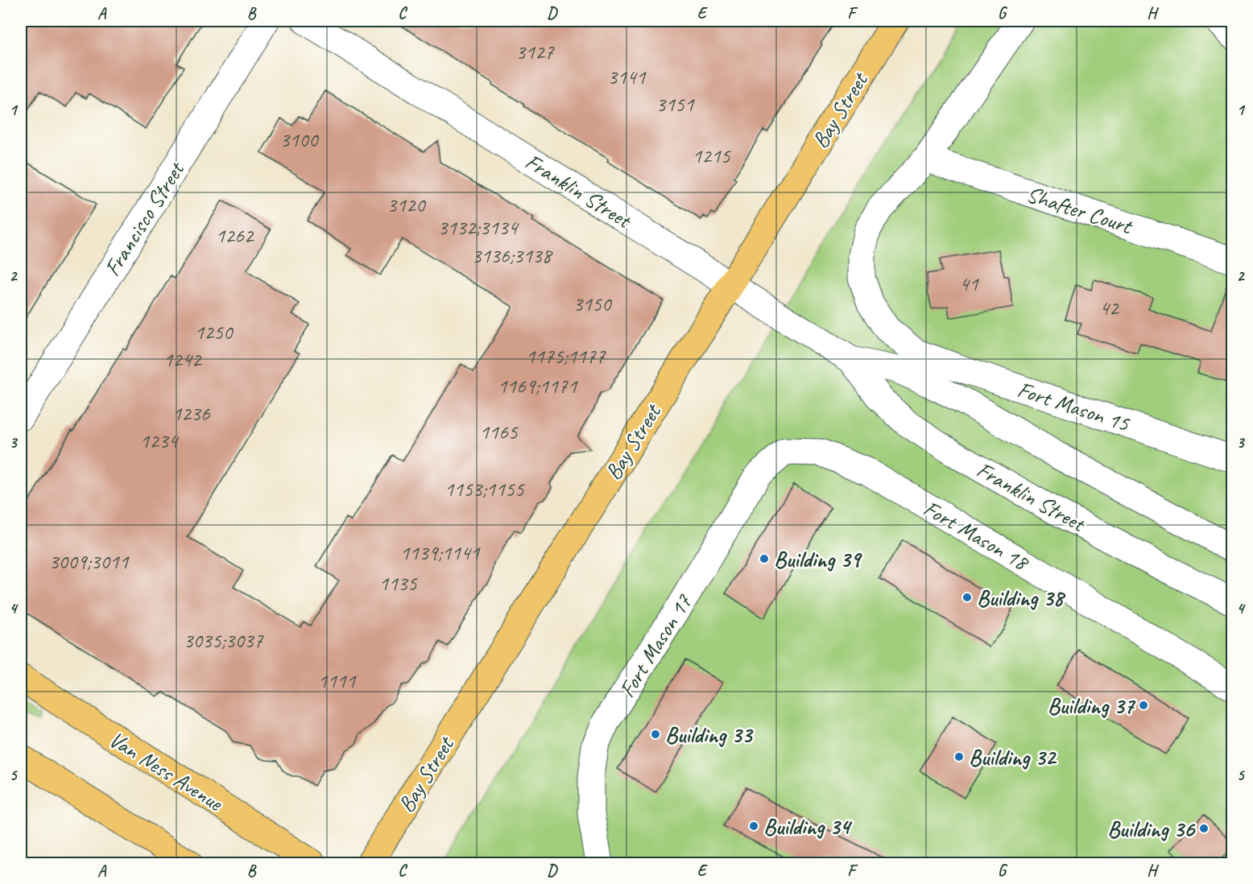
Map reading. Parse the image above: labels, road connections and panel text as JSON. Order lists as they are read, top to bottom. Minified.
{"streets":{"main road":["Bay Street","Van Ness Avenue"],"street":["Franklin Street","Shafter Court","Francisco Street","Fort Mason 15","Fort Mason 18","Fort Mason 17"]},"crossings":[["Bay Street","Franklin Street"],["Shafter Court","Fort Mason 15"],["Fort Mason 18","Fort Mason 17"]],"places":["Building 39","Building 38","Building 37","Building 33","Building 32","Building 34","Building 36"],"house_numbers":["3127","3141","3151","3100","1215","3120","3132;3134","1262","3136;3138","41","3150","42","1250","1175;1177","1242","1169;1171","1236","1165","1234","1153;1155","1139;1141","3009;3011","1135","3035;3037","1111"],"grid":{"columns":["A","B","C","D","E","F","G","H"],"rows":["1","2","3","4","5"]}}
